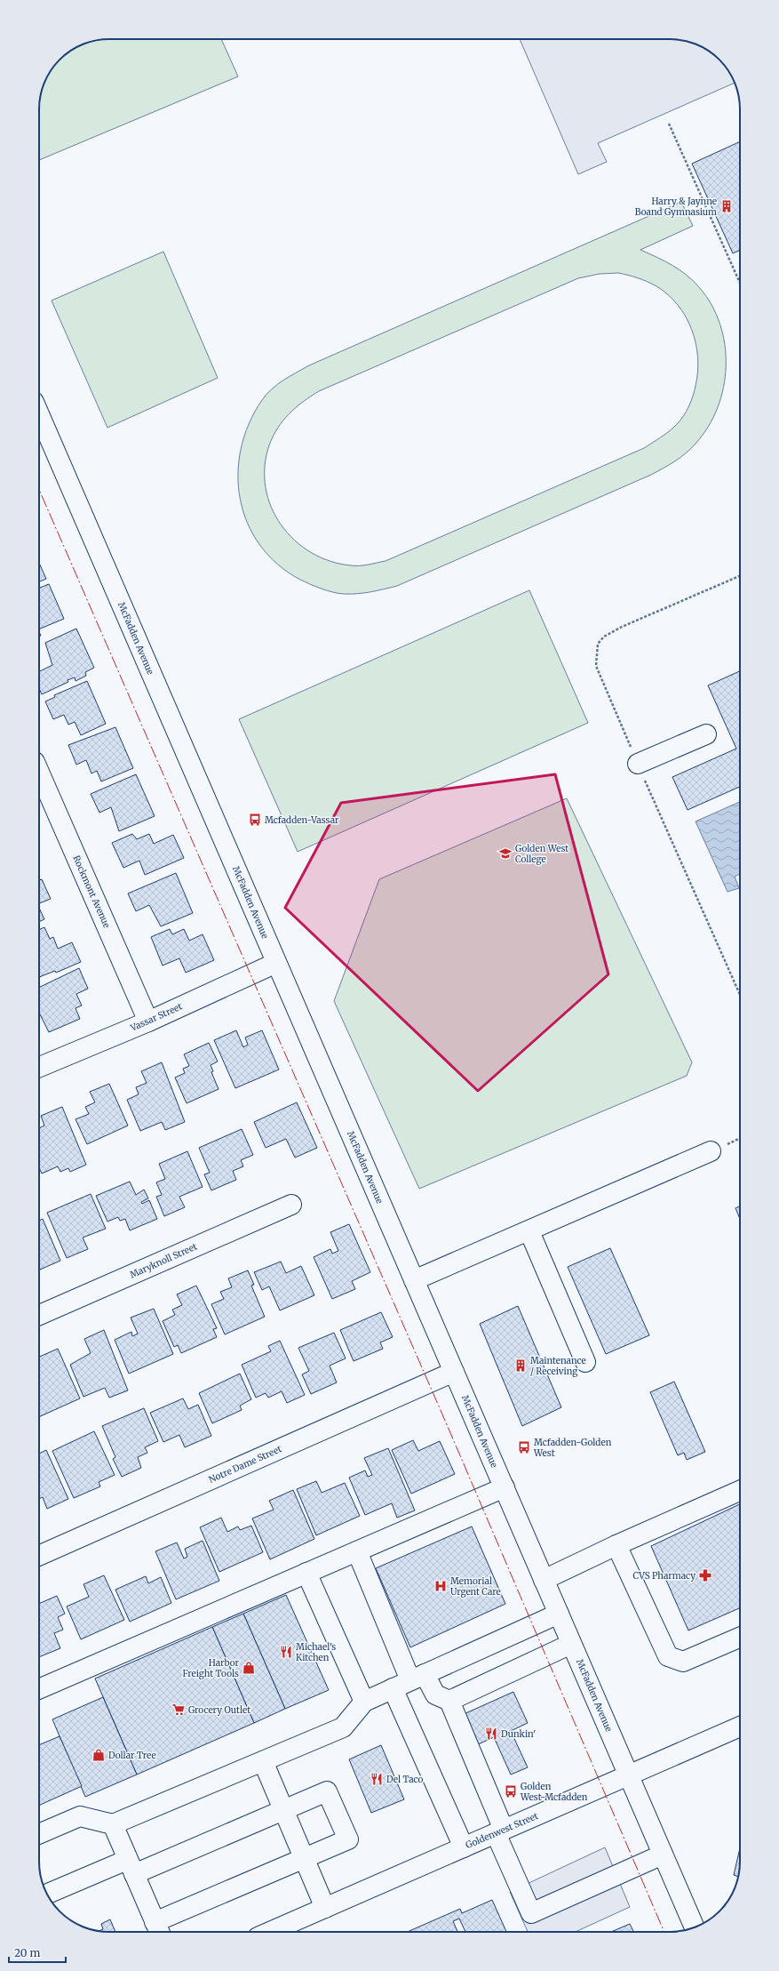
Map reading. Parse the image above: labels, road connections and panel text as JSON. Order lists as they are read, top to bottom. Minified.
{"streets":{"street":["McFadden Avenue","Rockmont Avenue","Vassar Street","Maryknoll Street","Notre Dame Street","Goldenwest Street"]},"crossings":[["McFadden Avenue","Vassar Street"],["McFadden Avenue","Notre Dame Street"],["McFadden Avenue","Goldenwest Street"],["Rockmont Avenue","Vassar Street"]],"places":{"building":["Harry & Jaynne Boand Gymnasium","Maintenance / Receiving"],"bus stop":["Mcfadden-Vassar","Mcfadden-Golden West","Golden West-Mcfadden"],"school or university":["Golden West College"],"pharmacy":["CVS Pharmacy"],"hospital":["Memorial Urgent Care"],"restaurant":["Michael's Kitchen","Dunkin'","Del Taco"],"shop":["Harbor Freight Tools","Dollar Tree"],"supermarket":["Grocery Outlet"]},"scale_bar":"20 m"}
